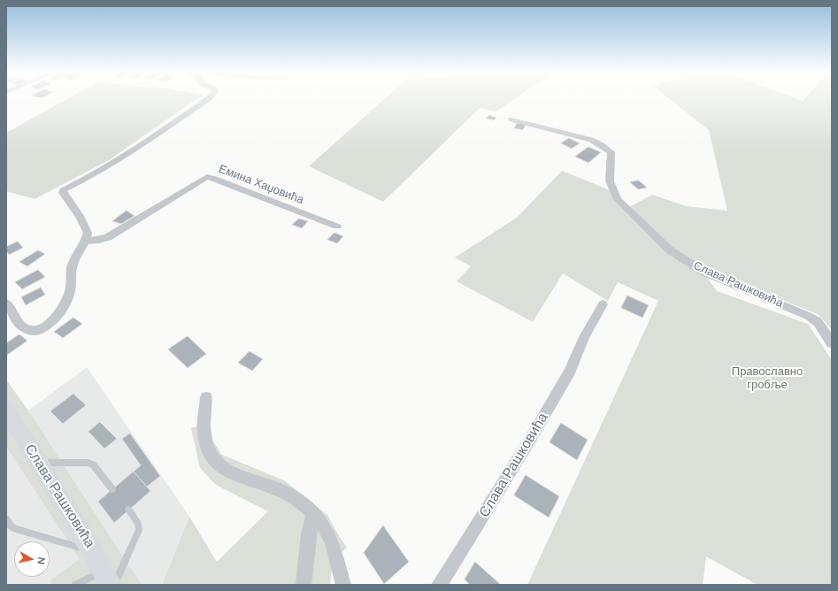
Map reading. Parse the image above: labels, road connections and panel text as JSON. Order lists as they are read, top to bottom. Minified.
{"streets":{"main road":["Слава Рашковића"],"street":["Емина Хаџовића"]},"parks":["Православно гробље"],"north":"right"}
